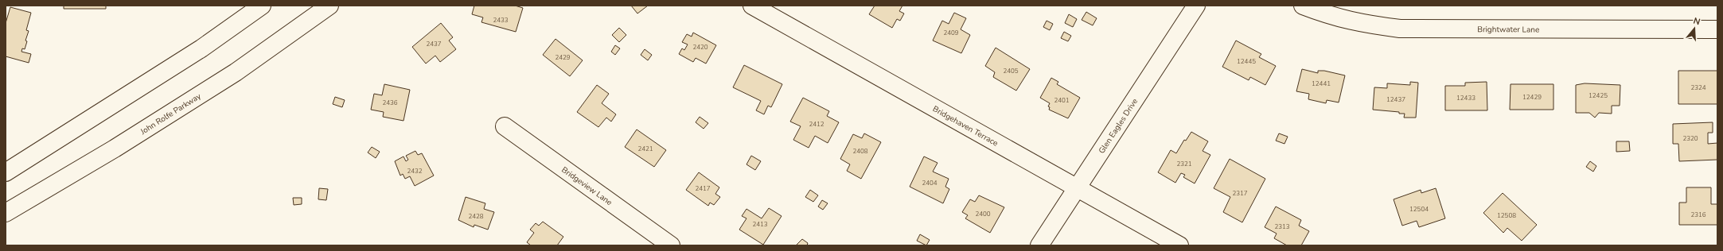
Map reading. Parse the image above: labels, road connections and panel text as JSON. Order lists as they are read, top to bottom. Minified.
{"streets":{"street":["Brightwater Lane","John Rolfe Parkway","Glen Eagles Drive","Bridgehaven Terrace","Bridgeview Lane"]},"crossings":[["Glen Eagles Drive","Bridgehaven Terrace"]],"house_numbers":["2433","2409","2437","2420","2429","12445","2405","12441","2324","12425","12429","12433","12437","2401","2436","2412","2320","2421","2408","2321","2432","2404","2417","2317","12504","2400","2316","12508","2428","2413","2313"],"north":"top"}
